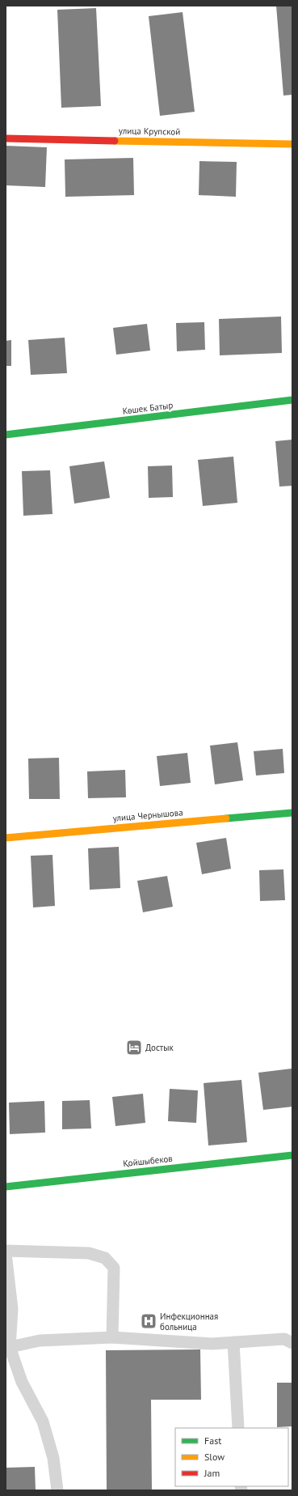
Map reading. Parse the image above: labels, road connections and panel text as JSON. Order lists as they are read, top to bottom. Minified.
{"streets":{"street":["улица Крупской","Көшек Батыр","улица Чернышова","Қойшыбеков"]},"places":{"hotel":["Достык"],"hospital":["Инфекционная больница"]},"legend":["Fast","Slow","Jam"]}
